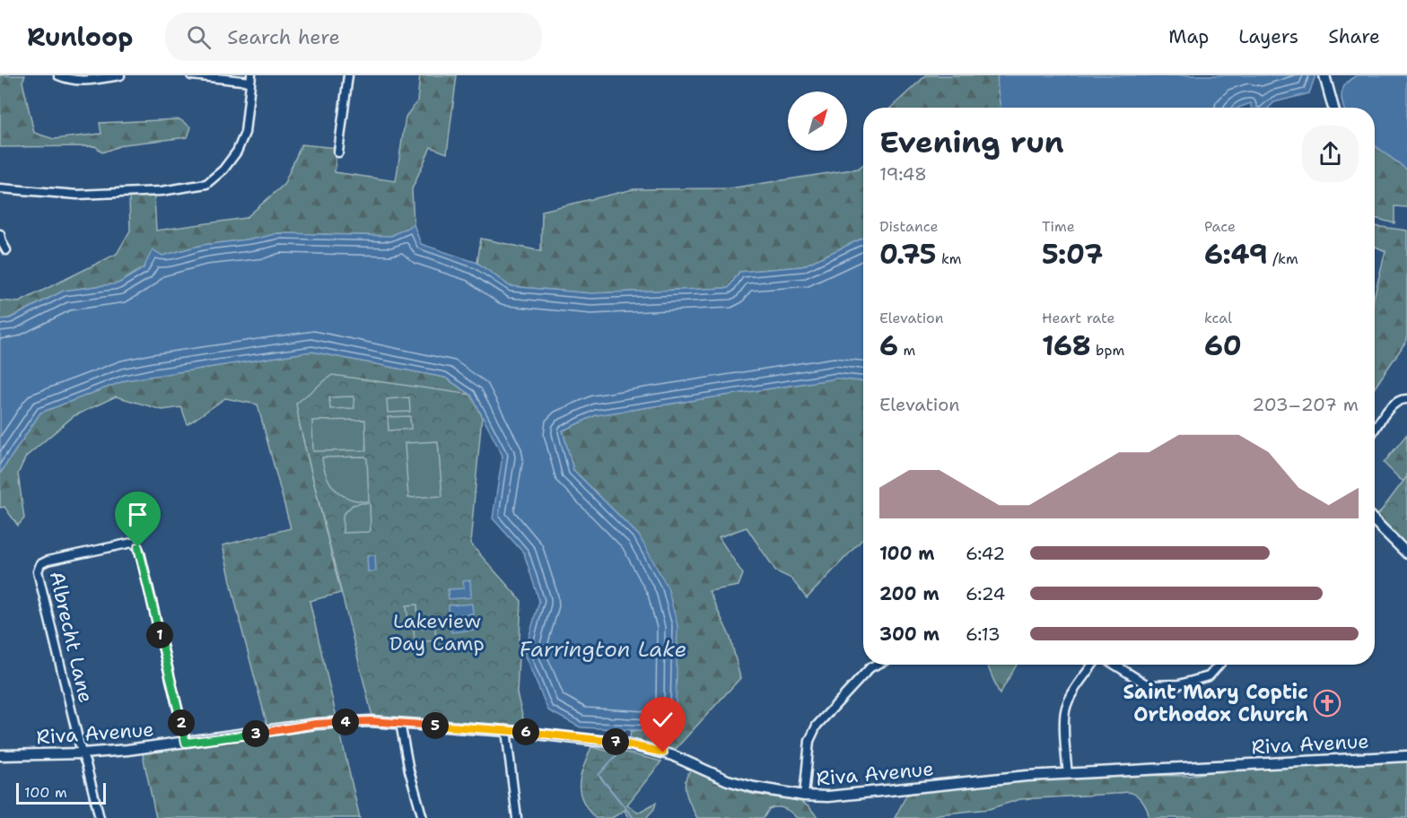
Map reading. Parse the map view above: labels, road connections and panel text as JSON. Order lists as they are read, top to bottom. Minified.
{"streets":{"street":["Albrecht Lane","Riva Avenue"]},"crossings":[["Albrecht Lane","Riva Avenue"]],"water":["Farrington Lake"],"parks":["Lakeview Day Camp"],"places":{"church":["Saint Mary Coptic Orthodox Church"]},"scale_bar":"100 m","north":"top right","page":{"header":"Runloop","search":"Search here","nav":["Map","Layers","Share"],"heading":["Evening run","19:48"],"stats":[["Distance","0.75 km"],["Time","5:07"],["Pace","6:49 /km"],["Elevation","6 m"],["Heart rate","168 bpm"],["kcal","60"]],"chart":["Elevation","203–207 m"],"list":[{"name":"100 m","note":"6:42"},{"name":"200 m","note":"6:24"},{"name":"300 m","note":"6:13"}],"pins":["1","4","2","5","6","3","7"],"scale":"100 m"}}
